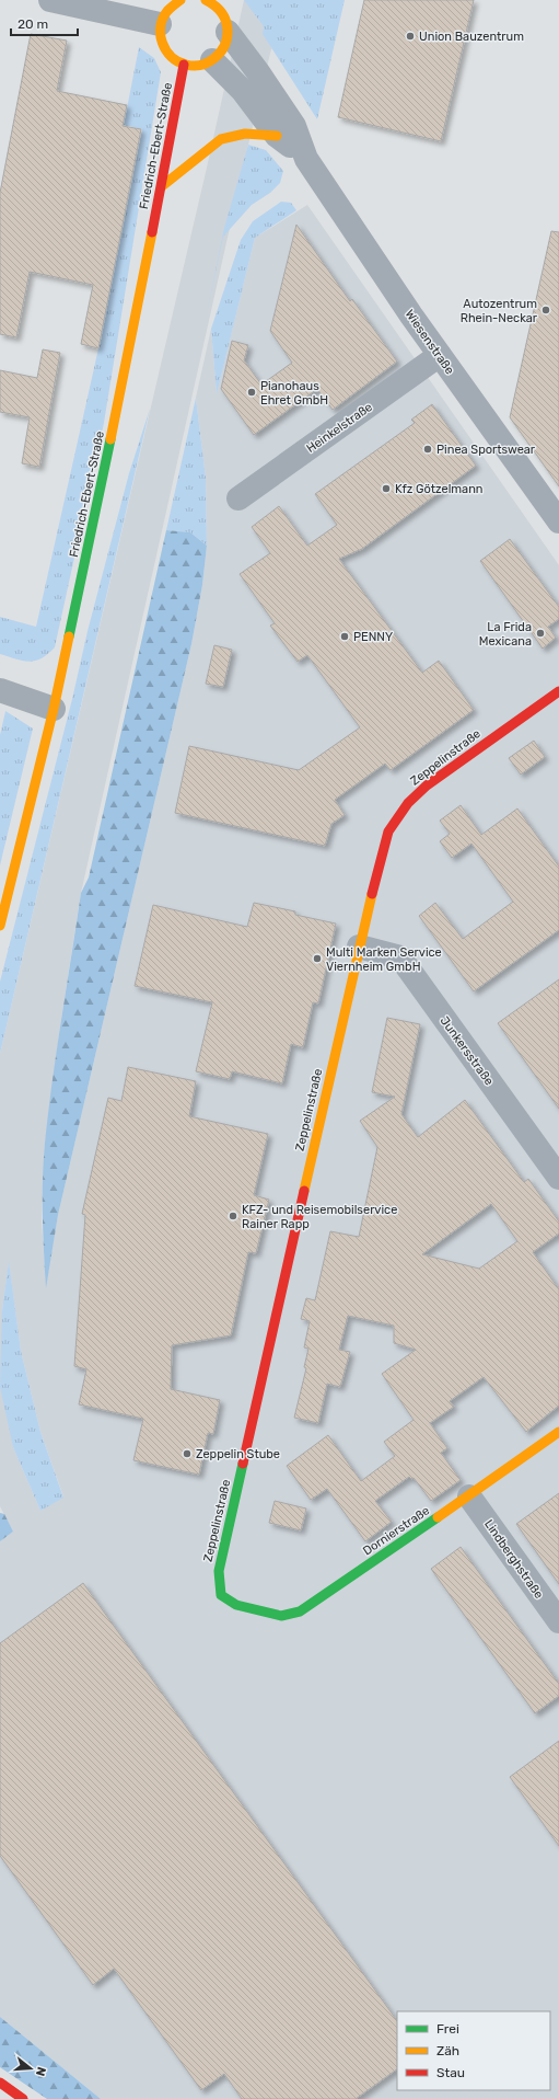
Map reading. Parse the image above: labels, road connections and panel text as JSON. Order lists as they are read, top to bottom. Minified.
{"streets":{"street":["Friedrich-Ebert-Straße","Wiesenstraße","Heinkelstraße","Zeppelinstraße","Junkersstraße","Dornierstraße","Lindberghstraße"]},"crossings":[["Wiesenstraße","Heinkelstraße"],["Zeppelinstraße","Junkersstraße"],["Zeppelinstraße","Dornierstraße"],["Dornierstraße","Lindberghstraße"]],"places":["Union Bauzentrum","Autozentrum Rhein-Neckar","Pianohaus Ehret GmbH","Pinea Sportswear","Kfz Götzelmann","La Frida Mexicana","PENNY","Multi Marken Service Viernheim GmbH","KFZ- und Reisemobilservice Rainer Rapp","Zeppelin Stube"],"legend":["Frei","Zäh","Stau"],"scale_bar":"20 m","north":"right"}
